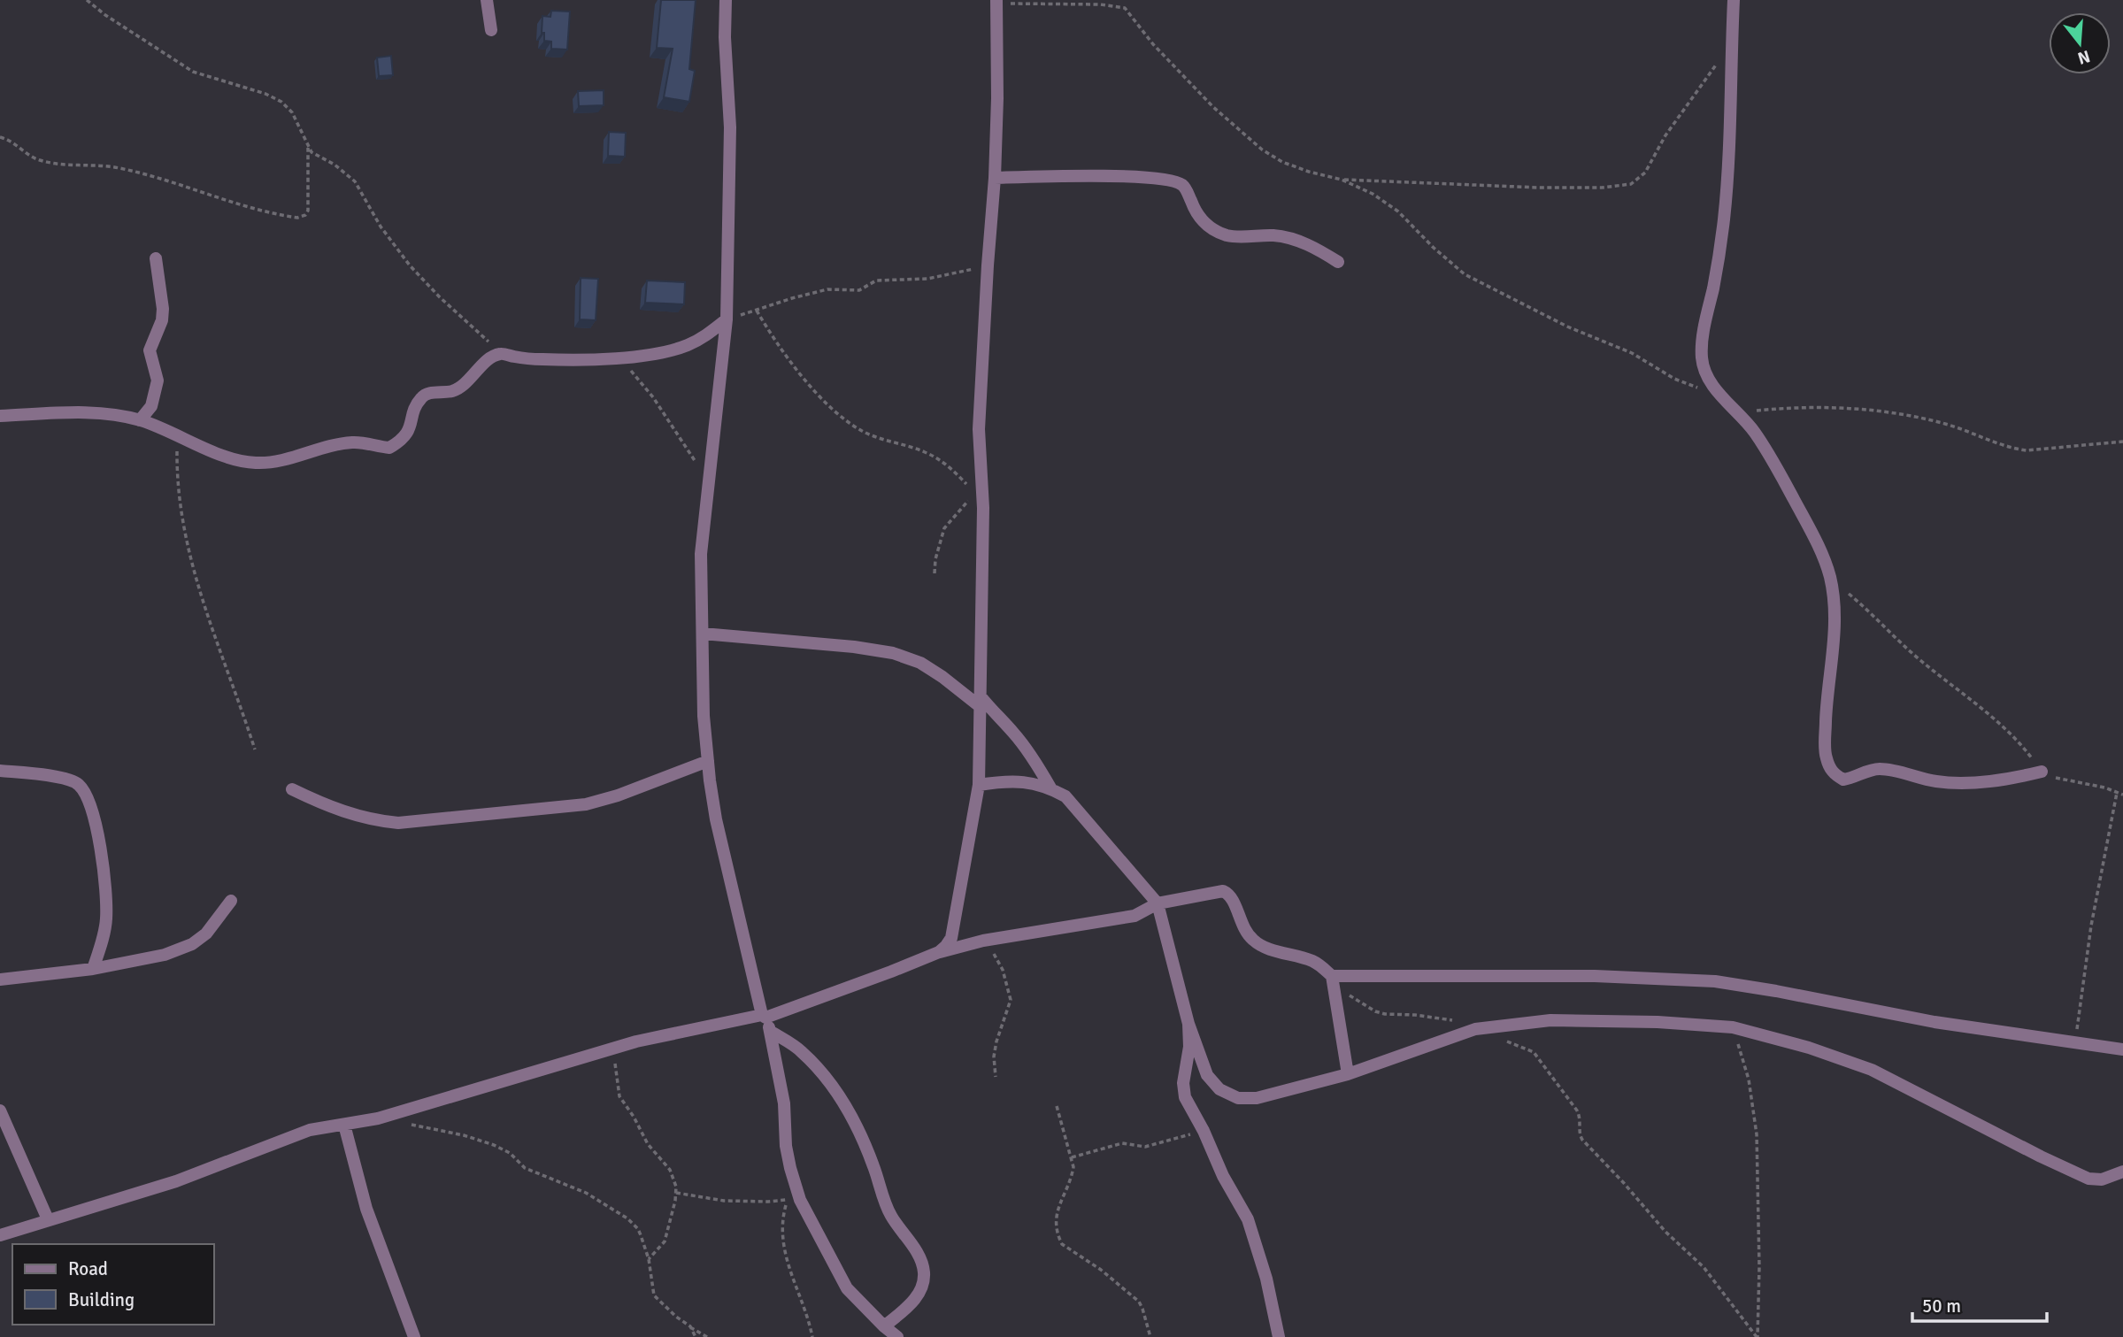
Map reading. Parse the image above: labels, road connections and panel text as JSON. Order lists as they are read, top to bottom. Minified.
{"legend":["Road","Building"],"scale_bar":"50 m","north":"bottom"}
